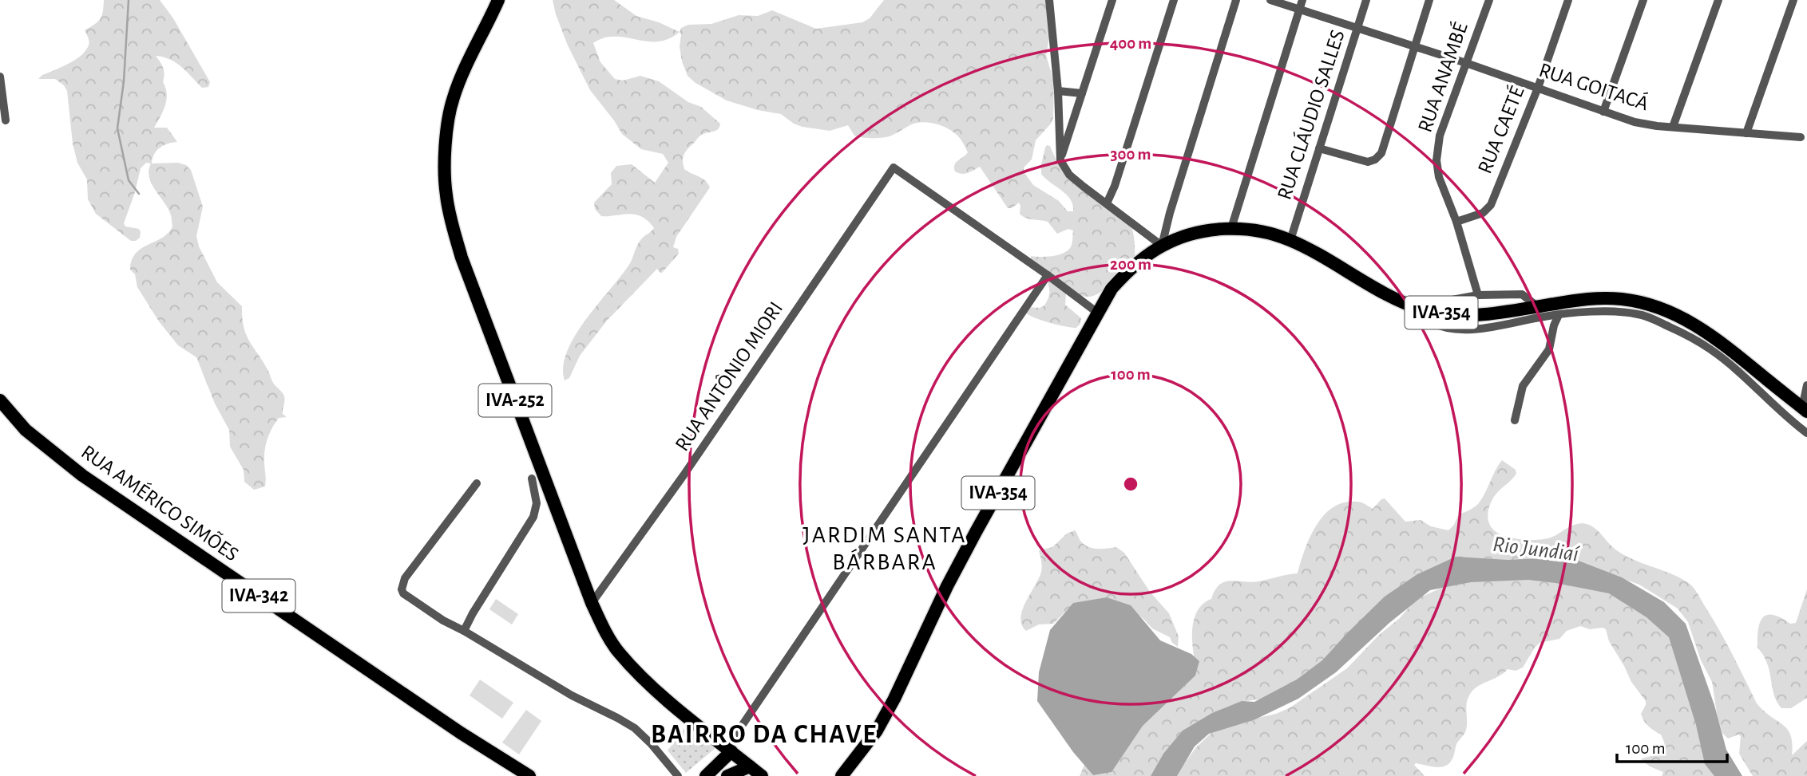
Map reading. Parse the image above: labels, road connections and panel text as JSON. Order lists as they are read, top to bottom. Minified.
{"streets":{"main road":["IVA-354","IVA-252","RUA AMÉRICO SIMÕES","IVA-342"],"street":["RUA ANAMBÉ","RUA GOITACÁ","RUA CLÁUDIO SALLES","RUA CAETÉ","RUA ANTÔNIO MIORI"]},"crossings":[["RUA ANAMBÉ","RUA GOITACÁ"],["RUA ANAMBÉ","RUA CAETÉ"],["RUA GOITACÁ","RUA CLÁUDIO SALLES"],["RUA GOITACÁ","RUA CAETÉ"],["RUA CLÁUDIO SALLES","IVA-354"],["RUA ANTÔNIO MIORI","IVA-252"]],"districts":["JARDIM SANTA BÁRBARA","BAIRRO DA CHAVE"],"water":["Rio Jundiaí"],"scale_bar":"100 m","rings":["400 m","300 m","200 m","100 m"]}
